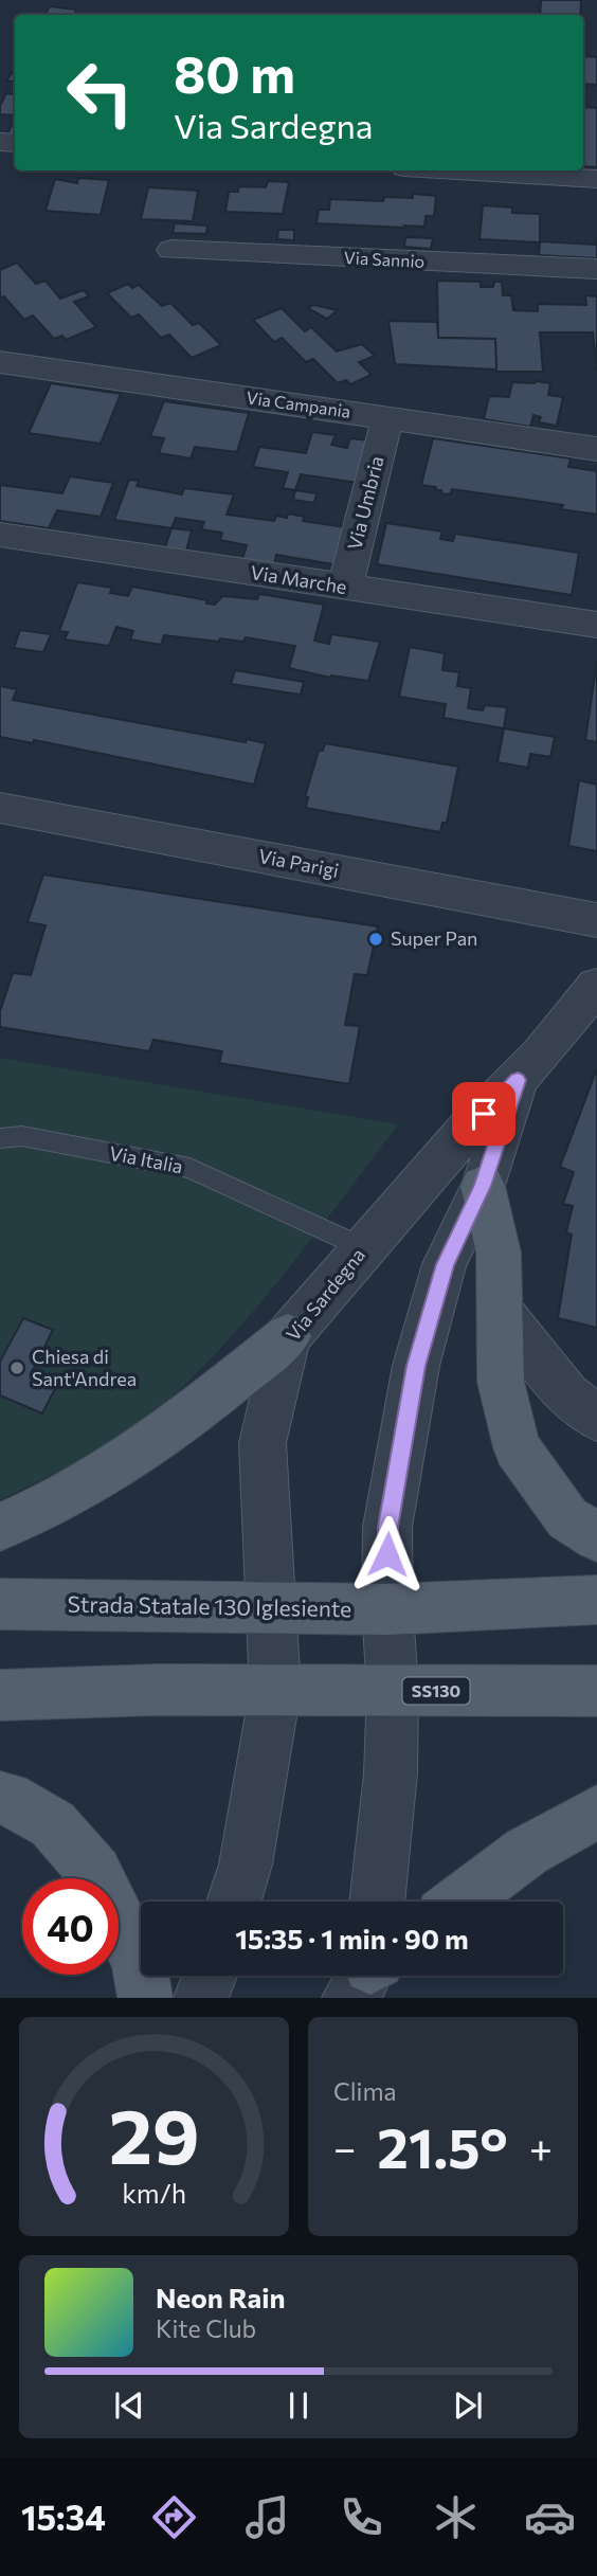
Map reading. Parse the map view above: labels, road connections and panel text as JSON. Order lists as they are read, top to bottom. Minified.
{"streets":{"main road":["Strada Statale 130 Iglesiente","SS130"],"street":["Via Sannio","Via Campania","Via Umbria","Via Marche","Via Parigi","Via Sardegna"],"lane":["Via Italia"]},"crossings":[["Via Campania","Via Umbria"],["Via Umbria","Via Marche"],["Via Italia","Via Sardegna"],["Via Sardegna","Strada Statale 130 Iglesiente"],["Via Sardegna","SS130"]],"places":["Super Pan","Chiesa di Sant'Andrea"],"page":{"turn":["80 m","Via Sardegna"],"limit":"40","trip":"15:35 · 1 min · 90 m","tile":"Clima","heat":["−","21.5°","+"],"song":["Neon Rain","Kite Club"],"tabs":"15:34","gauge":["29","km/h"]}}
